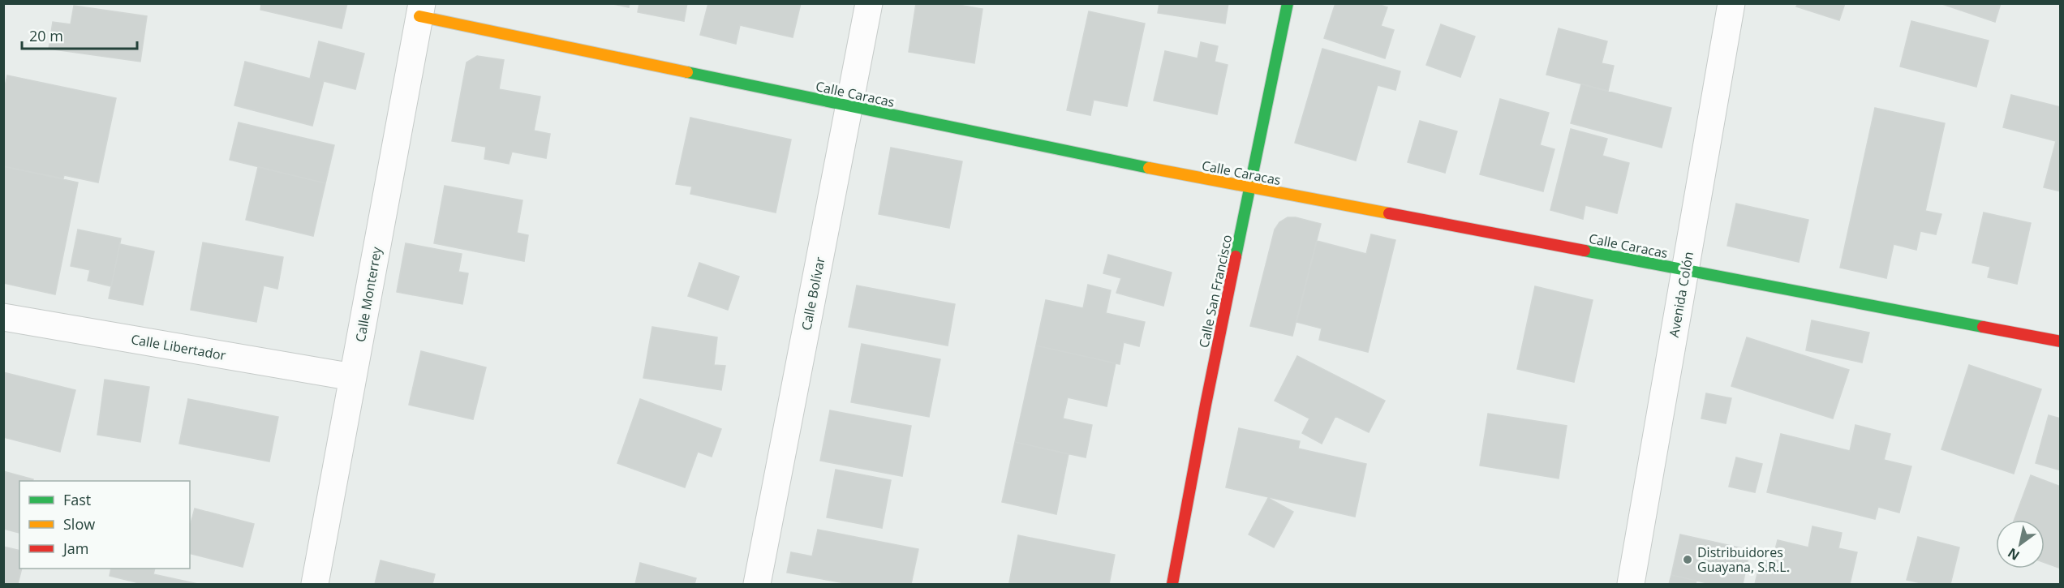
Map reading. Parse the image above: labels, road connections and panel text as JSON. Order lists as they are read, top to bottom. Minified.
{"streets":{"street":["Calle Caracas","Calle San Francisco","Calle Bolívar","Calle Monterrey","Avenida Colón","Calle Libertador"]},"crossings":[["Calle Caracas","Calle San Francisco"],["Calle Caracas","Calle Bolívar"],["Calle Caracas","Calle Monterrey"],["Calle Caracas","Avenida Colón"],["Calle Monterrey","Calle Libertador"]],"places":["Distribuidores Guayana, S.R.L."],"legend":["Fast","Slow","Jam"],"scale_bar":"20 m","north":"bottom left"}
